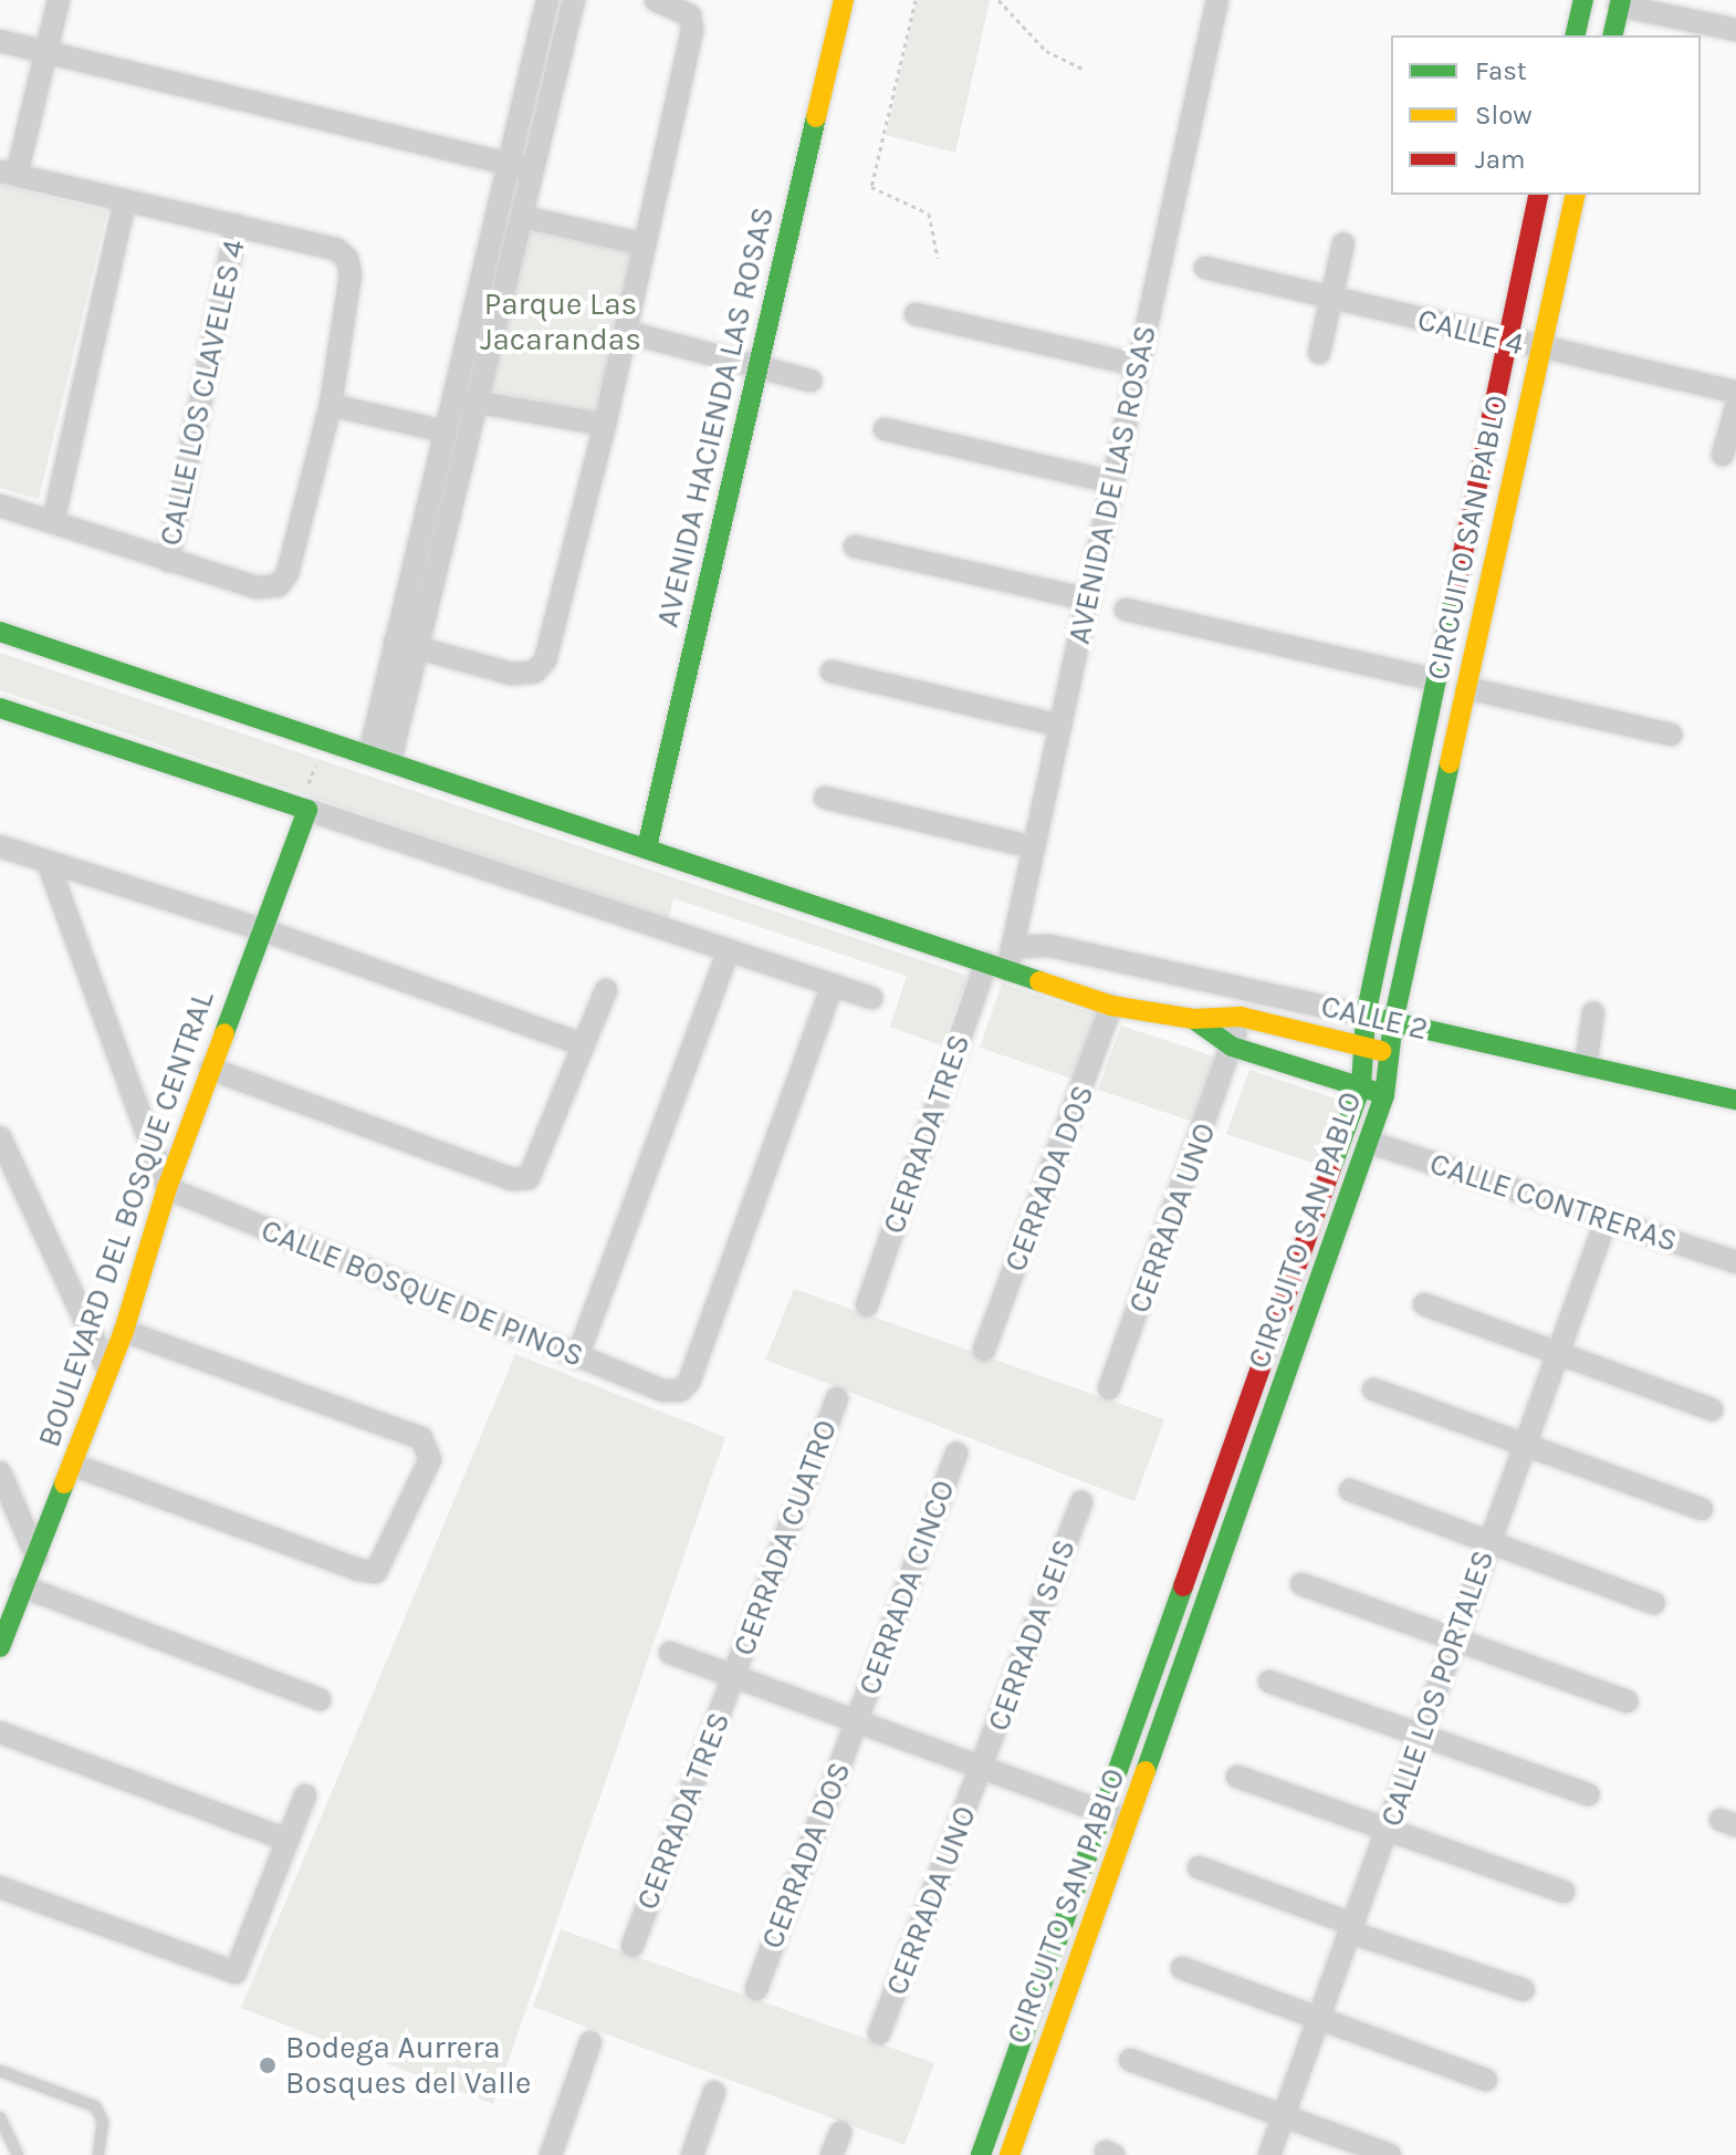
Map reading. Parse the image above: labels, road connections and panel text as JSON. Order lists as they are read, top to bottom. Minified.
{"streets":{"street":["CALLE 4","CALLE LOS CLAVELES 4","AVENIDA HACIENDA LAS ROSAS","AVENIDA DE LAS ROSAS","CIRCUITO SAN PABLO","CALLE 2","CERRADA TRES","CERRADA DOS","CALLE CONTRERAS","CERRADA UNO","BOULEVARD DEL BOSQUE CENTRAL","CALLE BOSQUE DE PINOS","CERRADA CUATRO","CERRADA CINCO","CERRADA SEIS","CALLE LOS PORTALES"]},"crossings":[["CALLE 4","CIRCUITO SAN PABLO"],["AVENIDA DE LAS ROSAS","CALLE 2"],["AVENIDA DE LAS ROSAS","CERRADA TRES"],["CIRCUITO SAN PABLO","CALLE 2"],["CIRCUITO SAN PABLO","CALLE CONTRERAS"],["CERRADA TRES","CERRADA CUATRO"],["CERRADA DOS","CERRADA CINCO"],["CALLE CONTRERAS","CALLE LOS PORTALES"],["CERRADA UNO","CERRADA SEIS"],["BOULEVARD DEL BOSQUE CENTRAL","CALLE BOSQUE DE PINOS"]],"parks":["Parque Las Jacarandas"],"places":["Bodega Aurrera Bosques del Valle"],"legend":["Fast","Slow","Jam"]}
